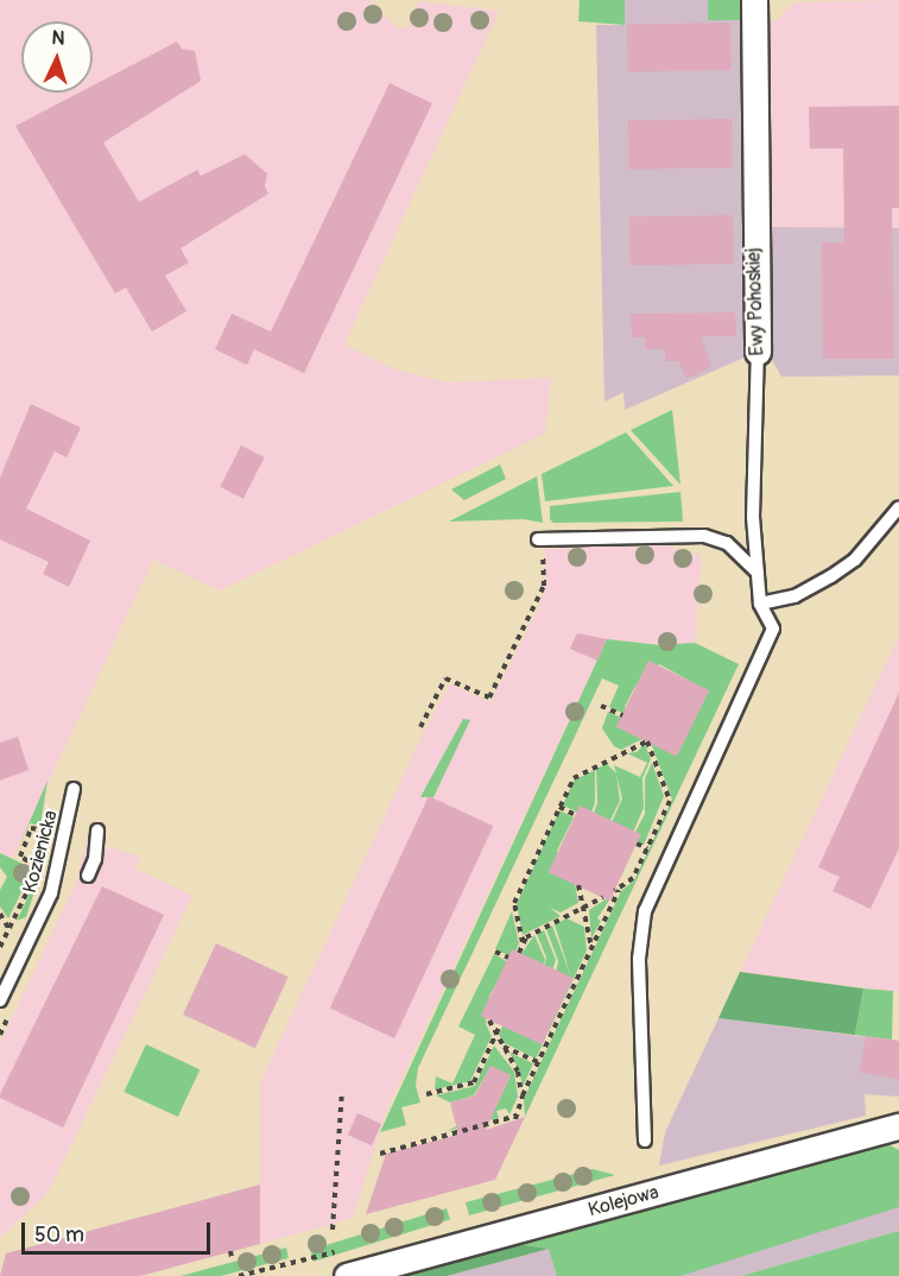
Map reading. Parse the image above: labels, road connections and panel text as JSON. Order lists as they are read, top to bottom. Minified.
{"streets":{"street":["Ewy Pohoskiej","Kolejowa"],"lane":["Kozienicka"]},"scale_bar":"50 m","north":"top"}
